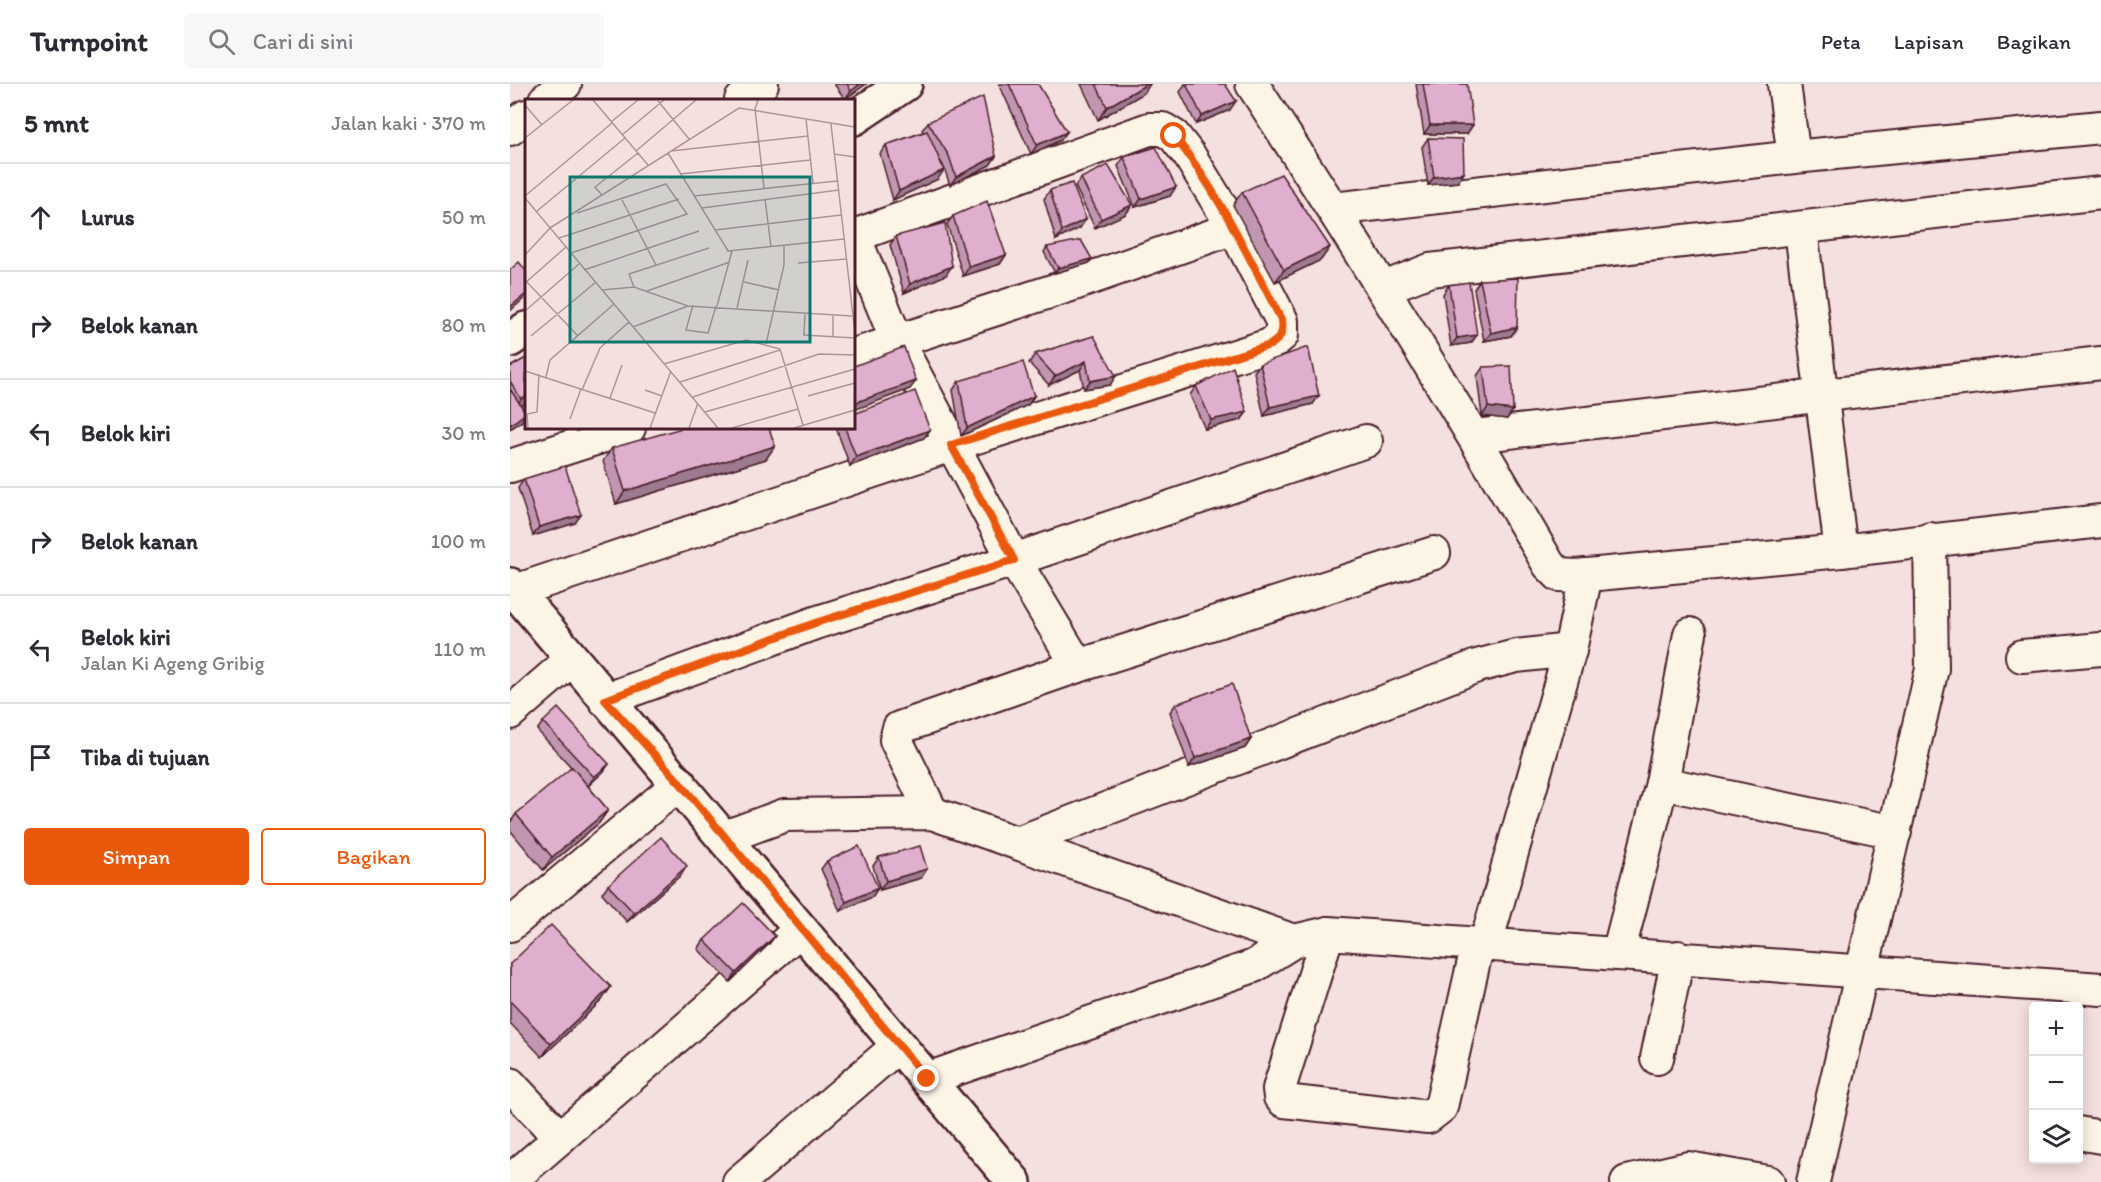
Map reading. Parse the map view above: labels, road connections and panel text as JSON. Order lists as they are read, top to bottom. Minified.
{"page":{"header":"Turnpoint","search":"Cari di sini","nav":["Peta","Lapisan","Bagikan"],"heading":["5 mnt","Jalan kaki · 370 m"],"list":[["Lurus","50 m"],["Belok kanan","80 m"],["Belok kiri","30 m"],["Belok kanan","100 m"],["Belok kiri","Jalan Ki Ageng Gribig","110 m"],"Tiba di tujuan"],"buttons":["Simpan","Bagikan"],"map_buttons":["+","−"]}}
